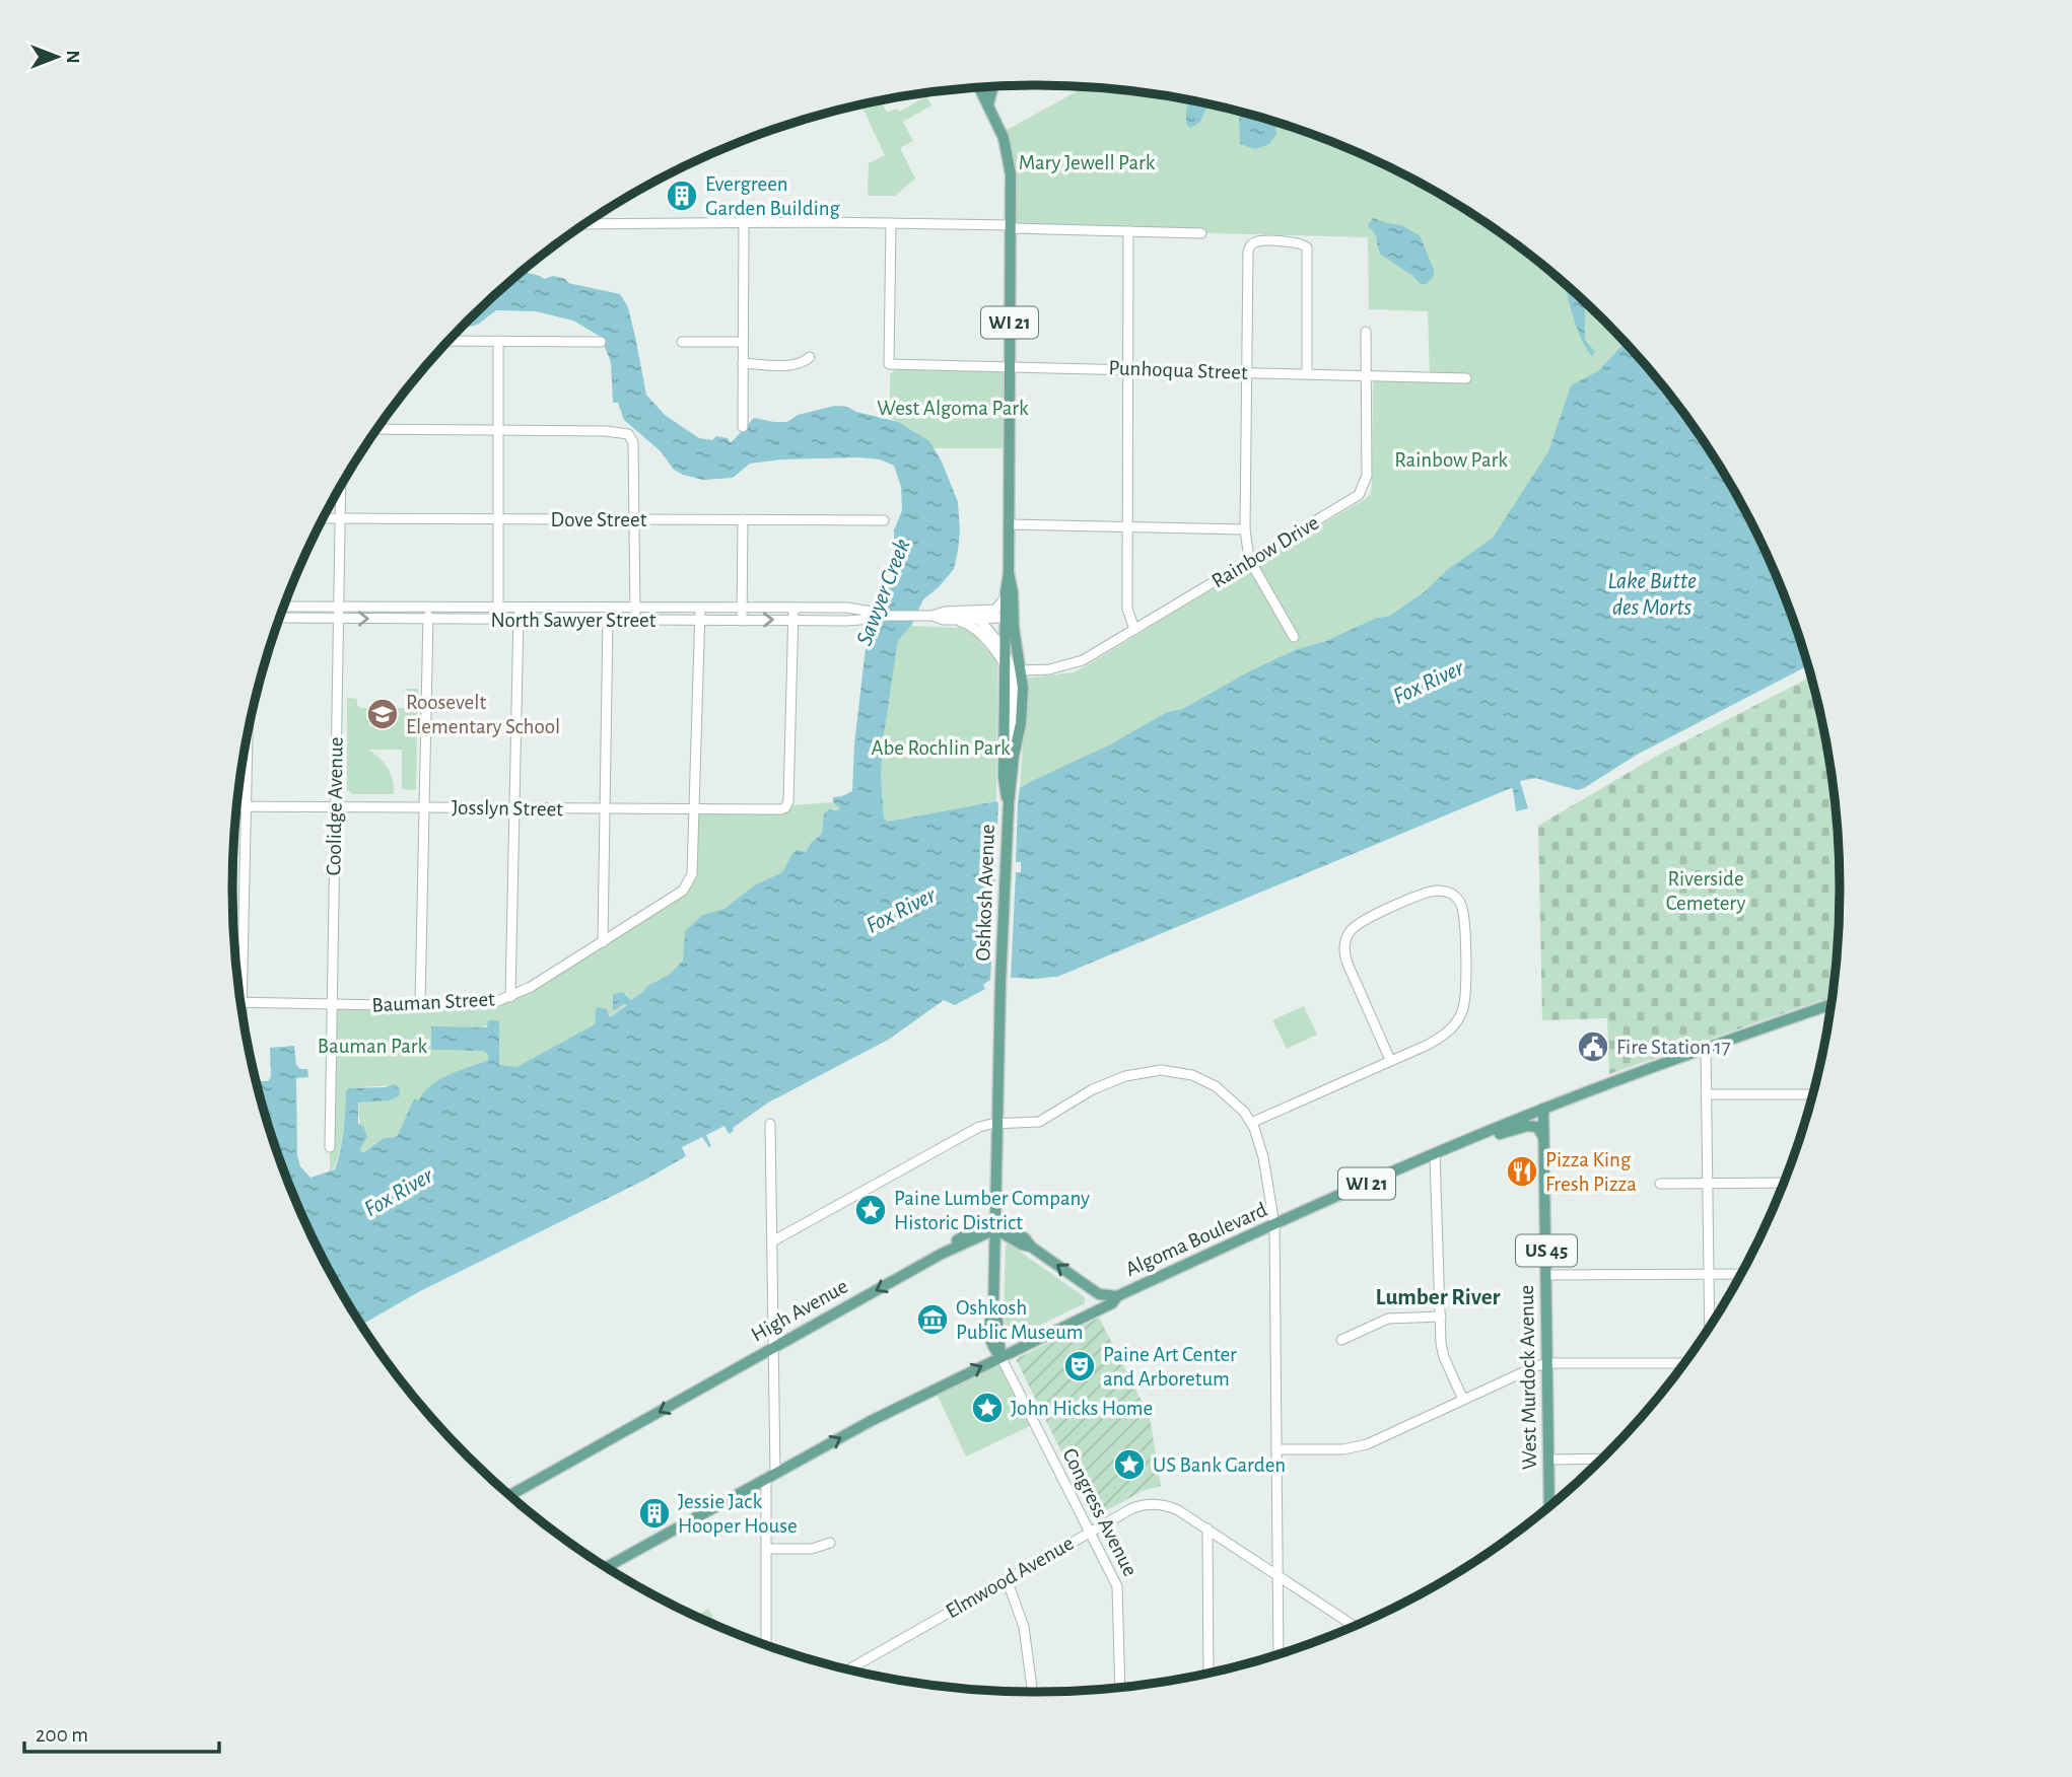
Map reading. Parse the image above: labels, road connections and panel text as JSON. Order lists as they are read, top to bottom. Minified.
{"streets":{"main road":["WI 21","Oshkosh Avenue","Algoma Boulevard","US 45","High Avenue","West Murdock Avenue","Congress Avenue"],"street":["Punhoqua Street","Dove Street","Rainbow Drive","North Sawyer Street","Coolidge Avenue","Josslyn Street","Bauman Street","Elmwood Avenue"]},"crossings":[["Punhoqua Street","Rainbow Drive"],["Punhoqua Street","Oshkosh Avenue"],["Dove Street","Coolidge Avenue"],["Rainbow Drive","Oshkosh Avenue"],["North Sawyer Street","Coolidge Avenue"],["North Sawyer Street","Josslyn Street"],["North Sawyer Street","Oshkosh Avenue"],["Coolidge Avenue","Josslyn Street"],["Coolidge Avenue","Bauman Street"],["Josslyn Street","Bauman Street"],["Oshkosh Avenue","Congress Avenue"],["Algoma Boulevard","West Murdock Avenue"],["Algoma Boulevard","Congress Avenue"],["High Avenue","Congress Avenue"],["Congress Avenue","Elmwood Avenue"]],"one_way":["High Avenue"],"districts":["Lumber River"],"water":["Lake Butte des Morts","Sawyer Creek","Fox River"],"parks":["Mary Jewell Park","West Algoma Park","Rainbow Park","Abe Rochlin Park","Riverside Cemetery","Bauman Park"],"places":{"building":["Evergreen Garden Building","Jessie Jack Hooper House"],"school or university":["Roosevelt Elementary School"],"public building":["Fire Station 17"],"restaurant":["Pizza King Fresh Pizza"],"place":["Paine Lumber Company Historic District","John Hicks Home","US Bank Garden"],"museum":["Oshkosh Public Museum"],"theatre":["Paine Art Center and Arboretum"]},"scale_bar":"200 m","north":"right"}
